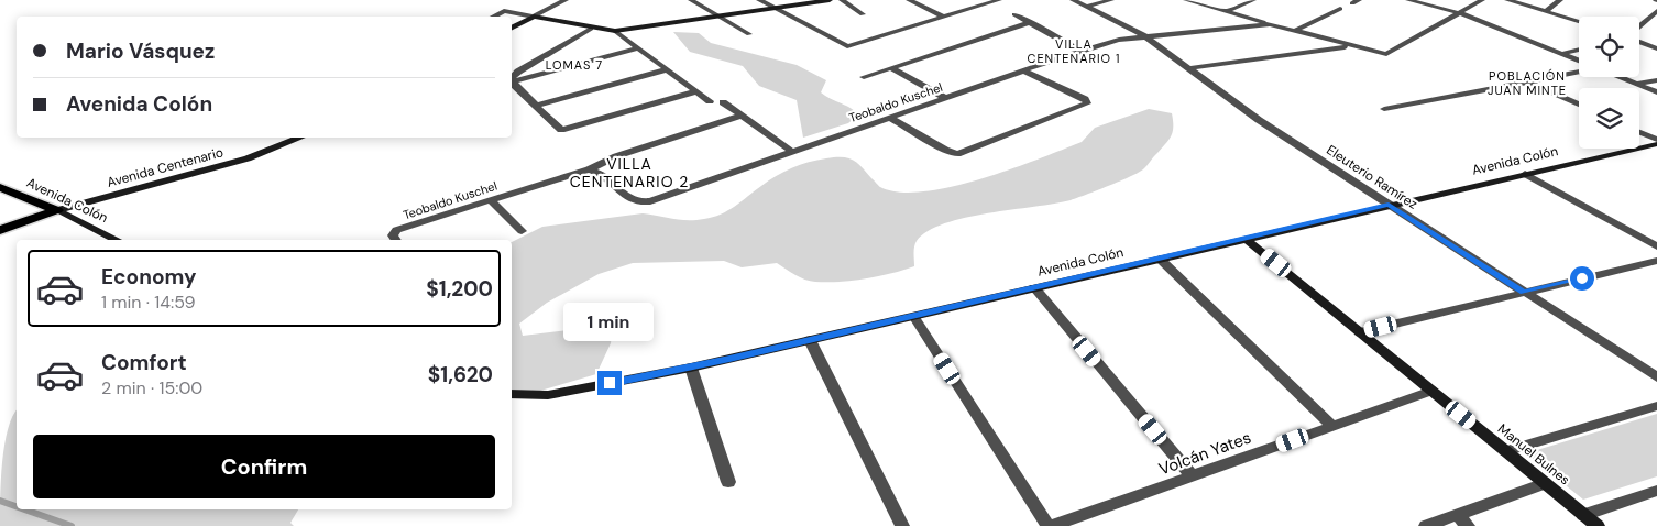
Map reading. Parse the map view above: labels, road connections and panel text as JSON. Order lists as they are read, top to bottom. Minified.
{"streets":{"main road":["Avenida Colón","Avenida Centenario","Manuel Bulnes"],"street":["Teobaldo Kuschel","Eleuterio Ramírez","Volcán Yates"]},"crossings":[["Teobaldo Kuschel","Eleuterio Ramírez"],["Avenida Colón","Avenida Centenario"],["Avenida Colón","Eleuterio Ramírez"],["Avenida Colón","Manuel Bulnes"],["Volcán Yates","Manuel Bulnes"]],"districts":["VILLA CENTENARIO 1","LOMAS 7","POBLACIÓN JUAN MINTE","VILLA CENTENARIO 2"],"page":{"banner":["Mario Vásquez","Avenida Colón"],"list":[{"name":"Economy","note":"1 min · 14:59","value":"$1,200"},{"name":"Comfort","note":"2 min · 15:00","value":"$1,620"}],"bubble":"1 min","buttons":"Confirm"}}
